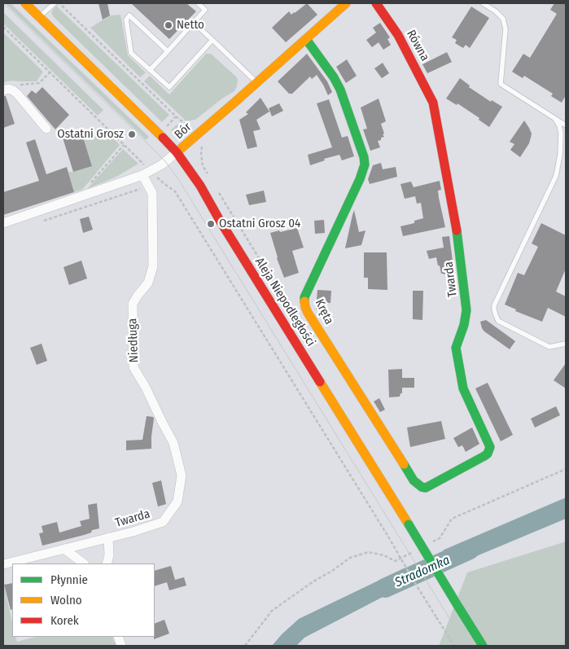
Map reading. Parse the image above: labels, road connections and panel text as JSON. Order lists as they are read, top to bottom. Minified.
{"streets":{"street":["Równa","Bór","Twarda","Aleja Niepodległości","Kręta","Niedługa"]},"crossings":[["Równa","Twarda"],["Bór","Aleja Niepodległości"],["Bór","Kręta"],["Bór","Niedługa"],["Twarda","Kręta"],["Twarda","Niedługa"]],"water":["Stradomka"],"places":["Netto","Ostatni Grosz","Ostatni Grosz 04"],"legend":["Płynnie","Wolno","Korek"]}
